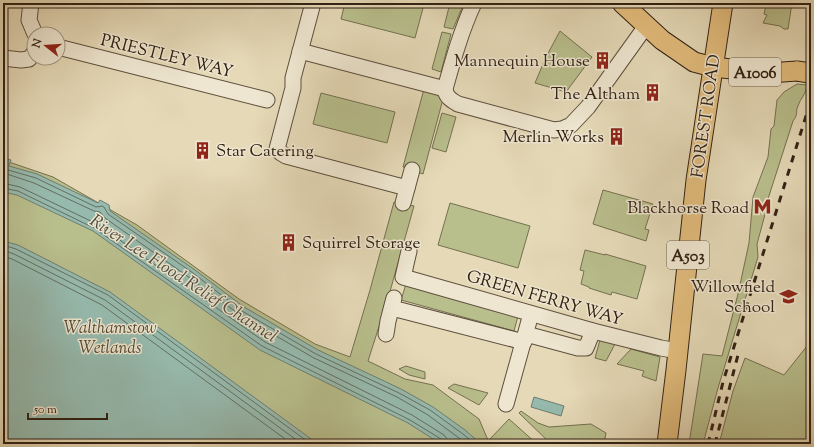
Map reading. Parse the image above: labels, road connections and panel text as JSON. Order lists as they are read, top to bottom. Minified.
{"streets":{"main road":["A1006","FOREST ROAD","A503"],"street":["PRIESTLEY WAY","GREEN FERRY WAY"]},"crossings":[["A1006","FOREST ROAD"],["FOREST ROAD","GREEN FERRY WAY"]],"water":["River Lee Flood Relief Channel"],"parks":["Walthamstow Wetlands"],"places":{"building":["Mannequin House","The Altham","Merlin Works","Star Catering","Squirrel Storage"],"metro station":["Blackhorse Road"],"school or university":["Willowfield School"]},"scale_bar":"50 m","north":"left"}
